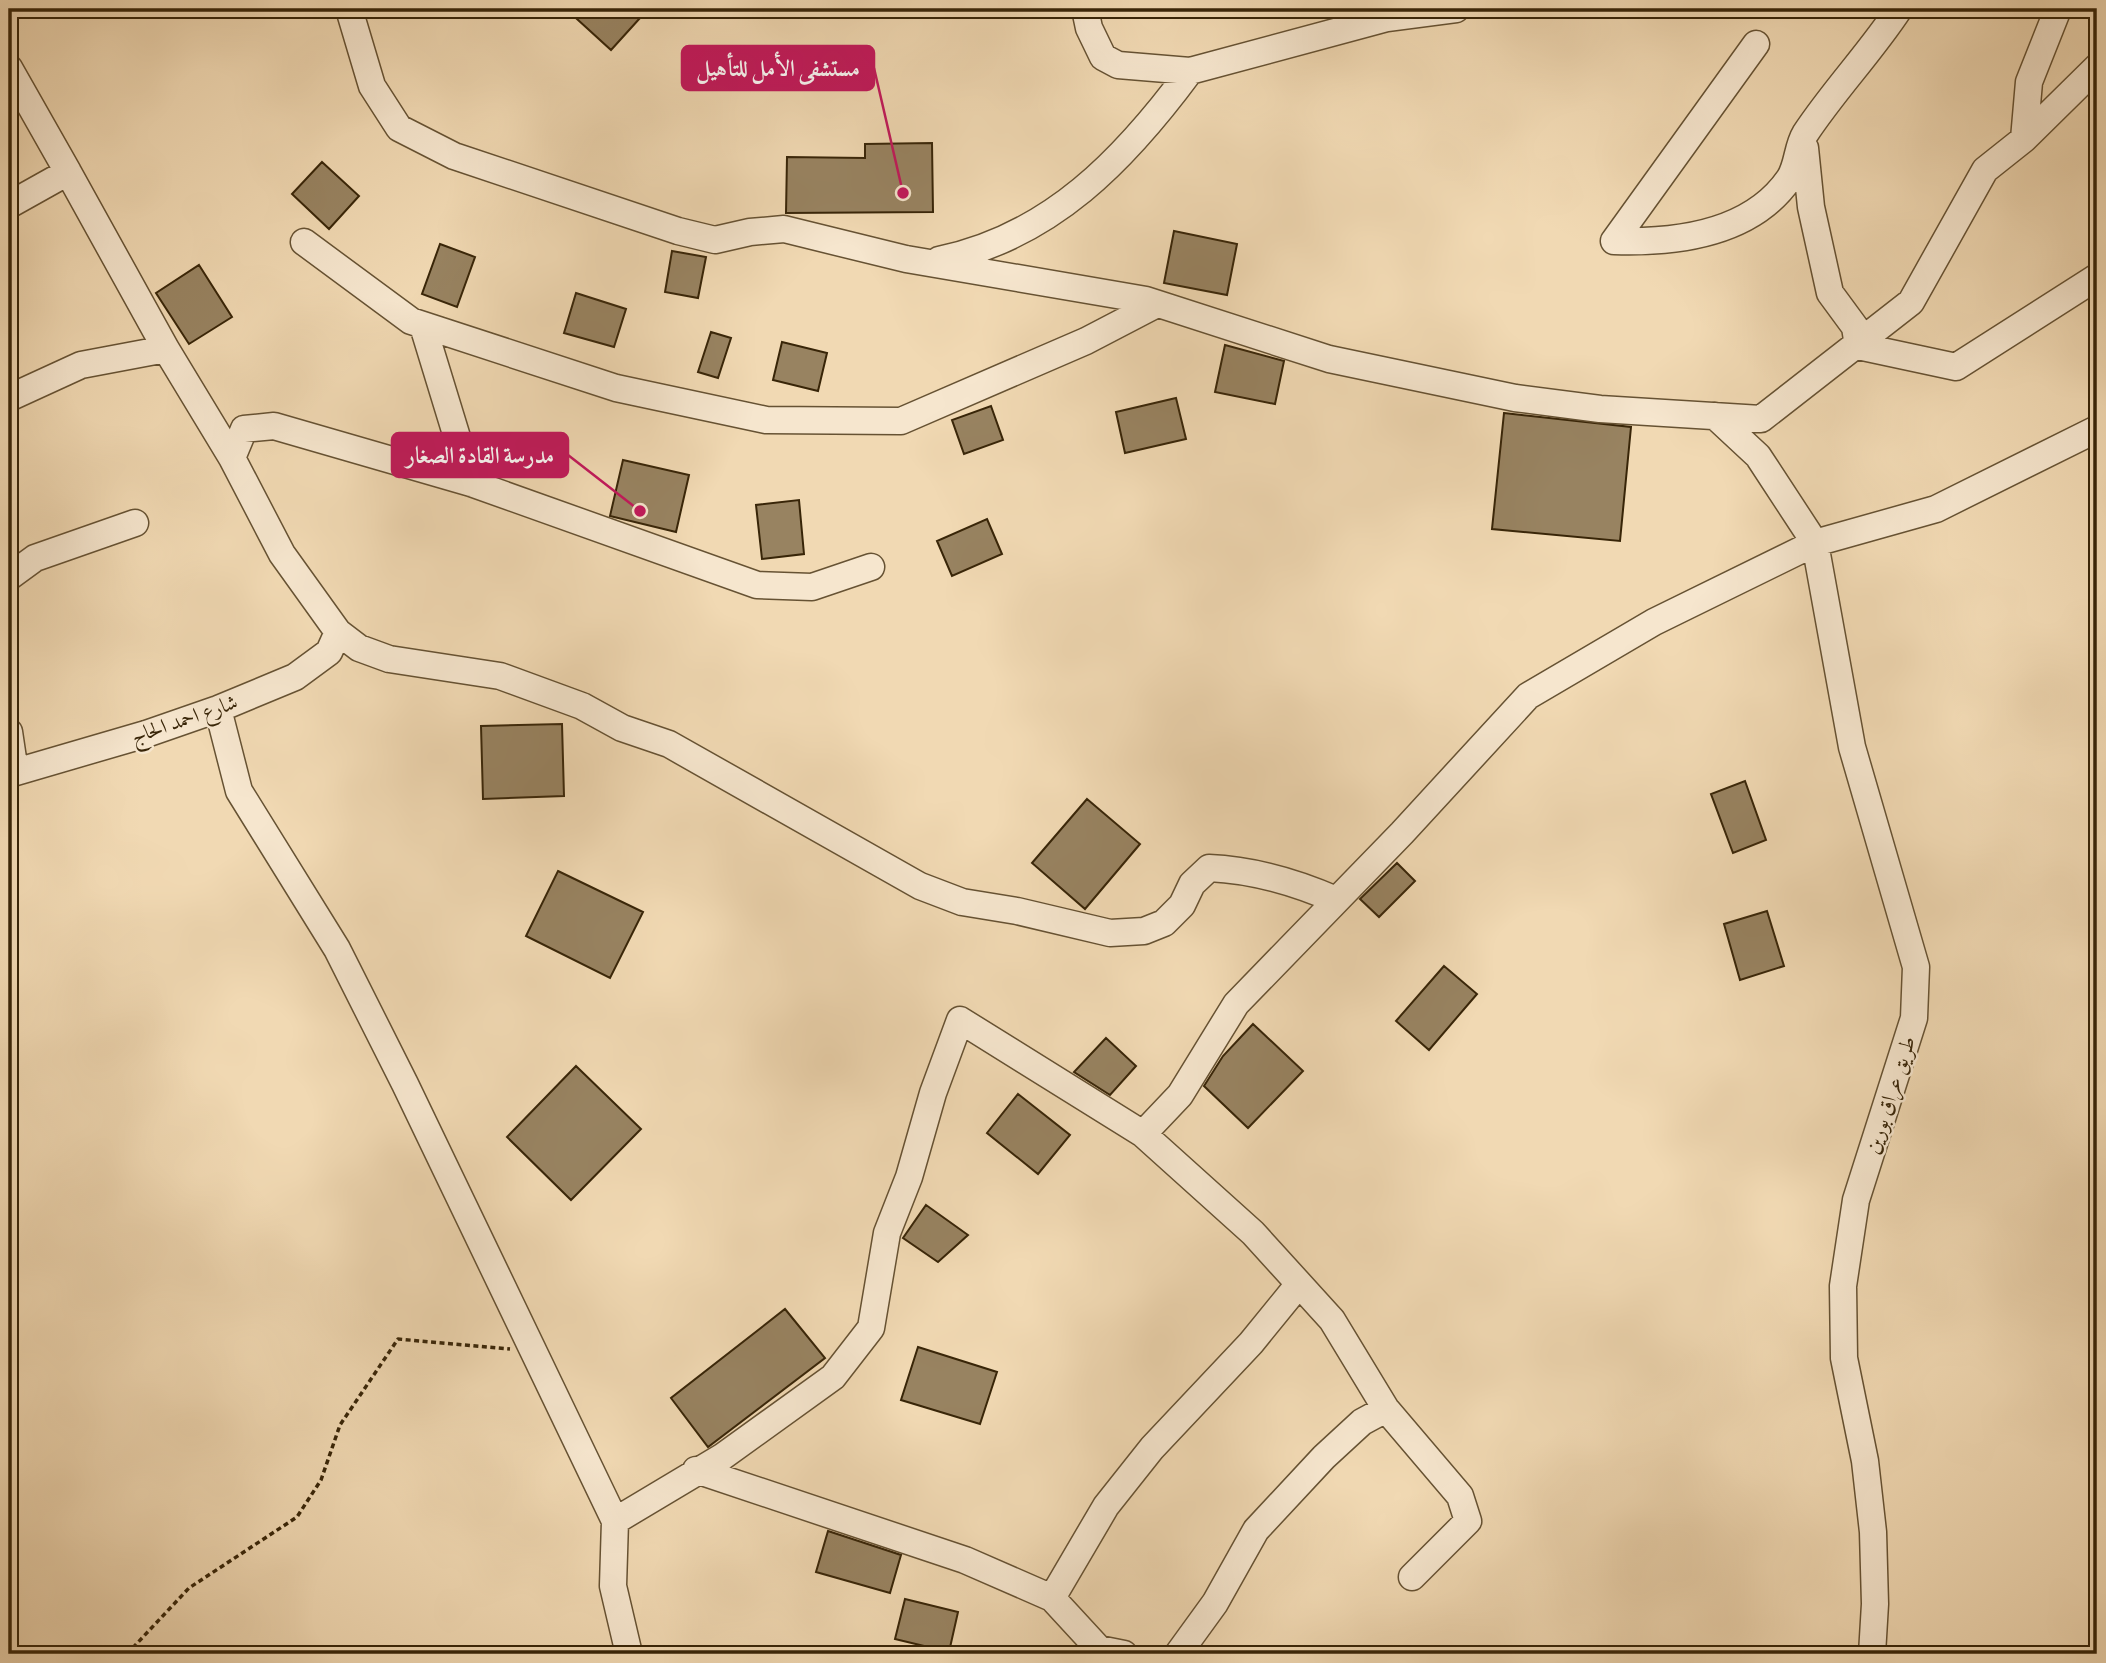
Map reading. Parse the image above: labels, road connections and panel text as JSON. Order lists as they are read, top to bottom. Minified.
{"streets":{"street":["شارع احمد الحاج","طريق عراق بورين"]},"places":["مستشفى الأمل للتأهيل","مدرسة القادة الصغار"]}
